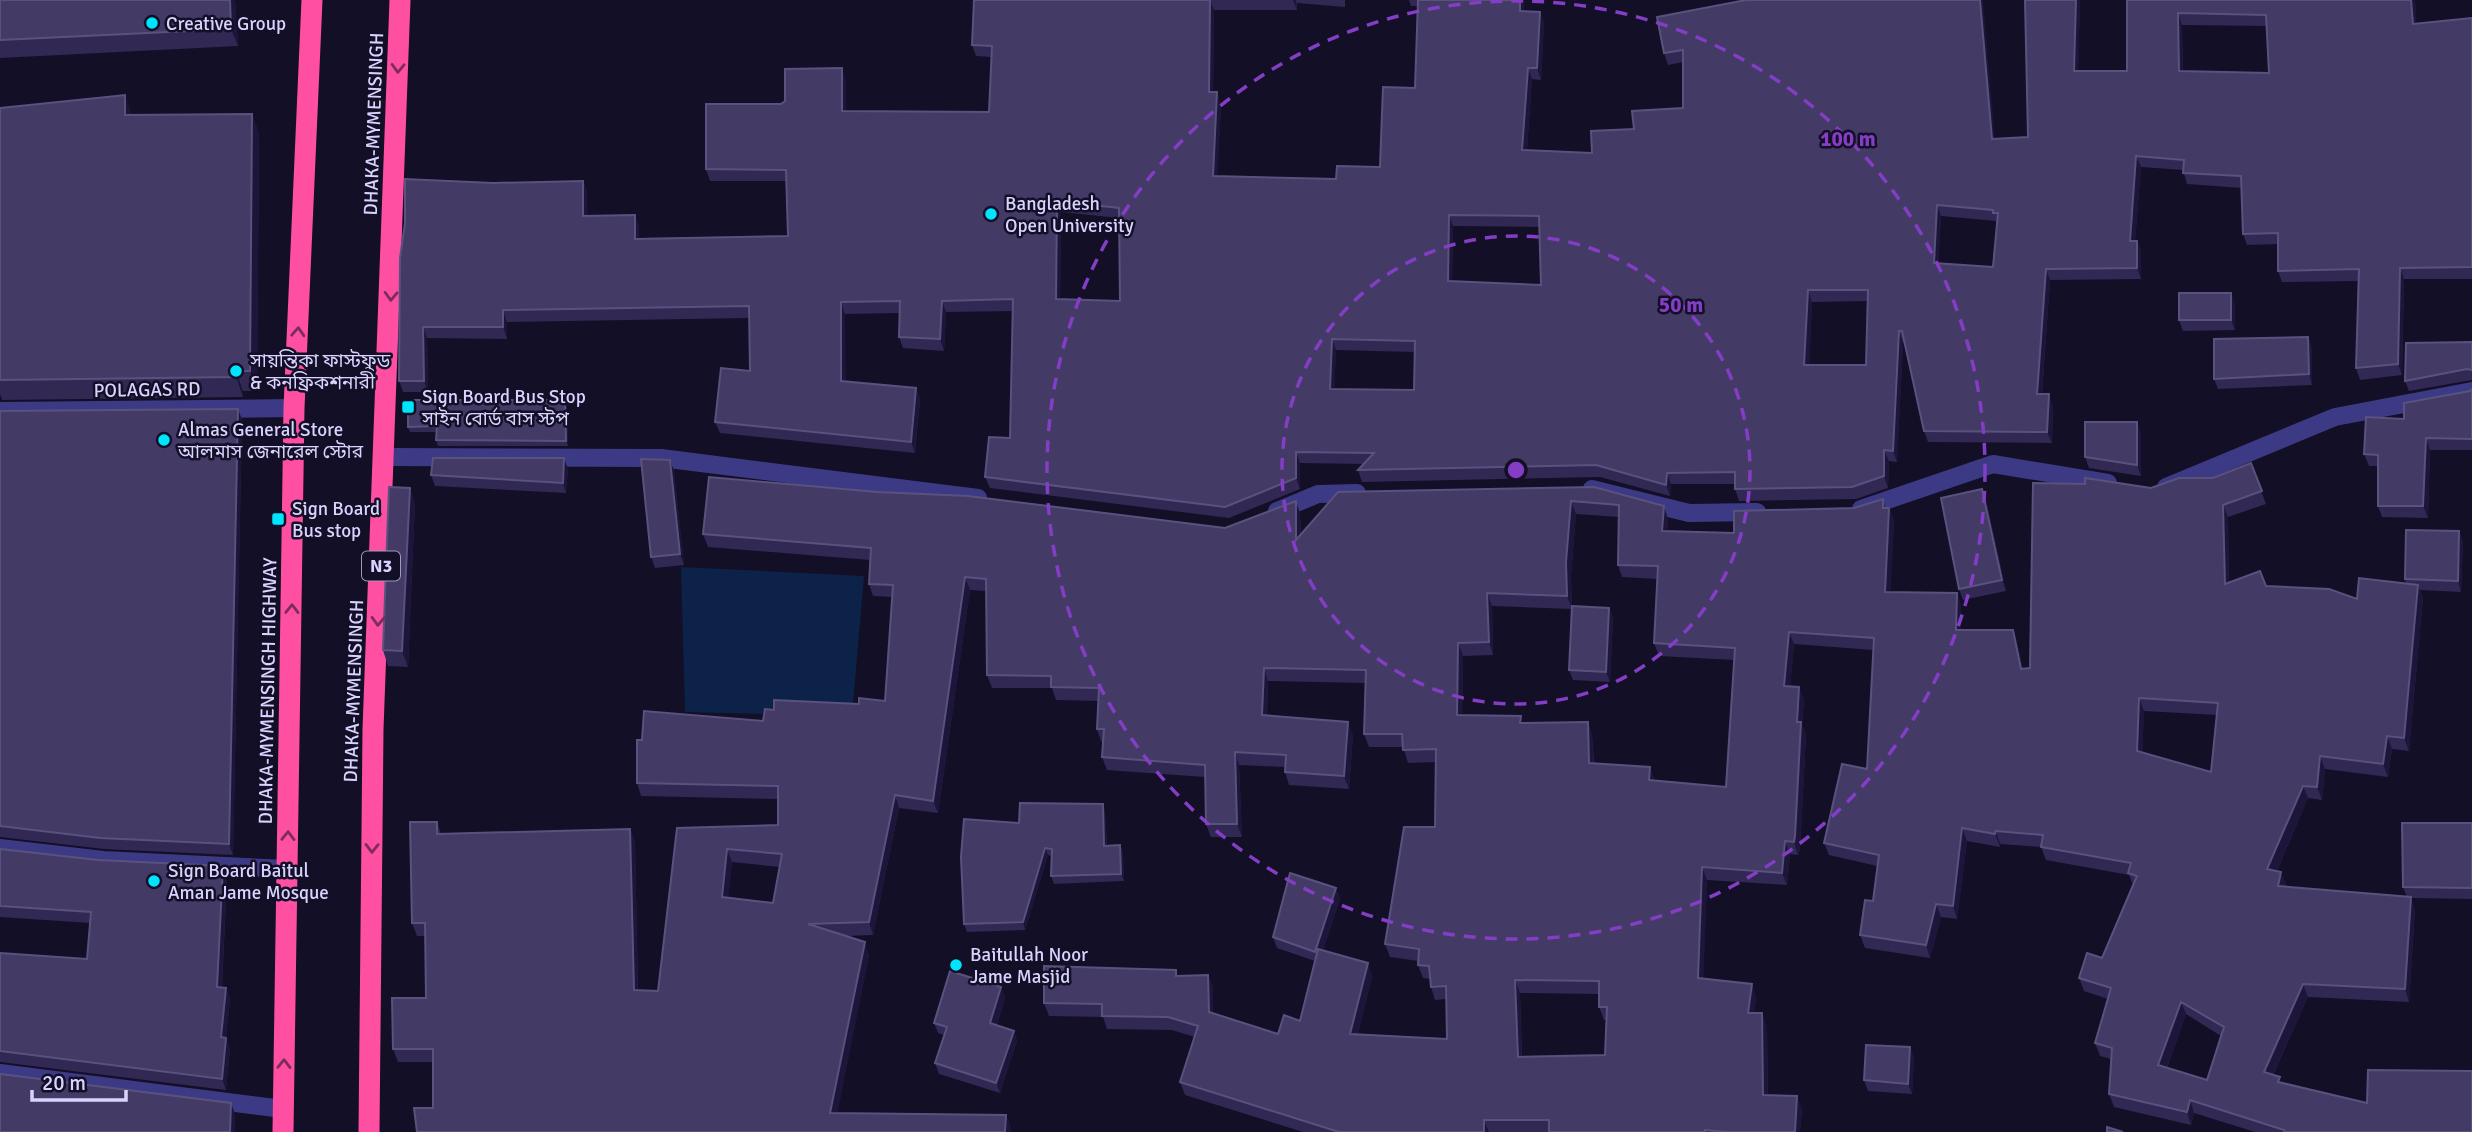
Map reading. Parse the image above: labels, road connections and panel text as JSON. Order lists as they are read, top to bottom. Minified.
{"streets":{"highway":["DHAKA-MYMENSINGH","N3","DHAKA-MYMENSINGH HIGHWAY"],"street":["POLAGAS RD"]},"crossings":[["POLAGAS RD","DHAKA-MYMENSINGH HIGHWAY"]],"one_way":["DHAKA-MYMENSINGH","DHAKA-MYMENSINGH HIGHWAY"],"places":{"other":["Creative Group","Bangladesh Open University","সায়ন্তিকা ফাস্টফুড & কনফ্রিকশনারী","Almas General Store আলমাস জেনারেল স্টোর","Sign Board Baitul Aman Jame Mosque","Baitullah Noor Jame Masjid"],"transit":["Sign Board Bus Stop সাইন বোর্ড বাস স্টপ","Sign Board Bus stop"]},"scale_bar":"20 m","rings":["100 m","50 m"]}
